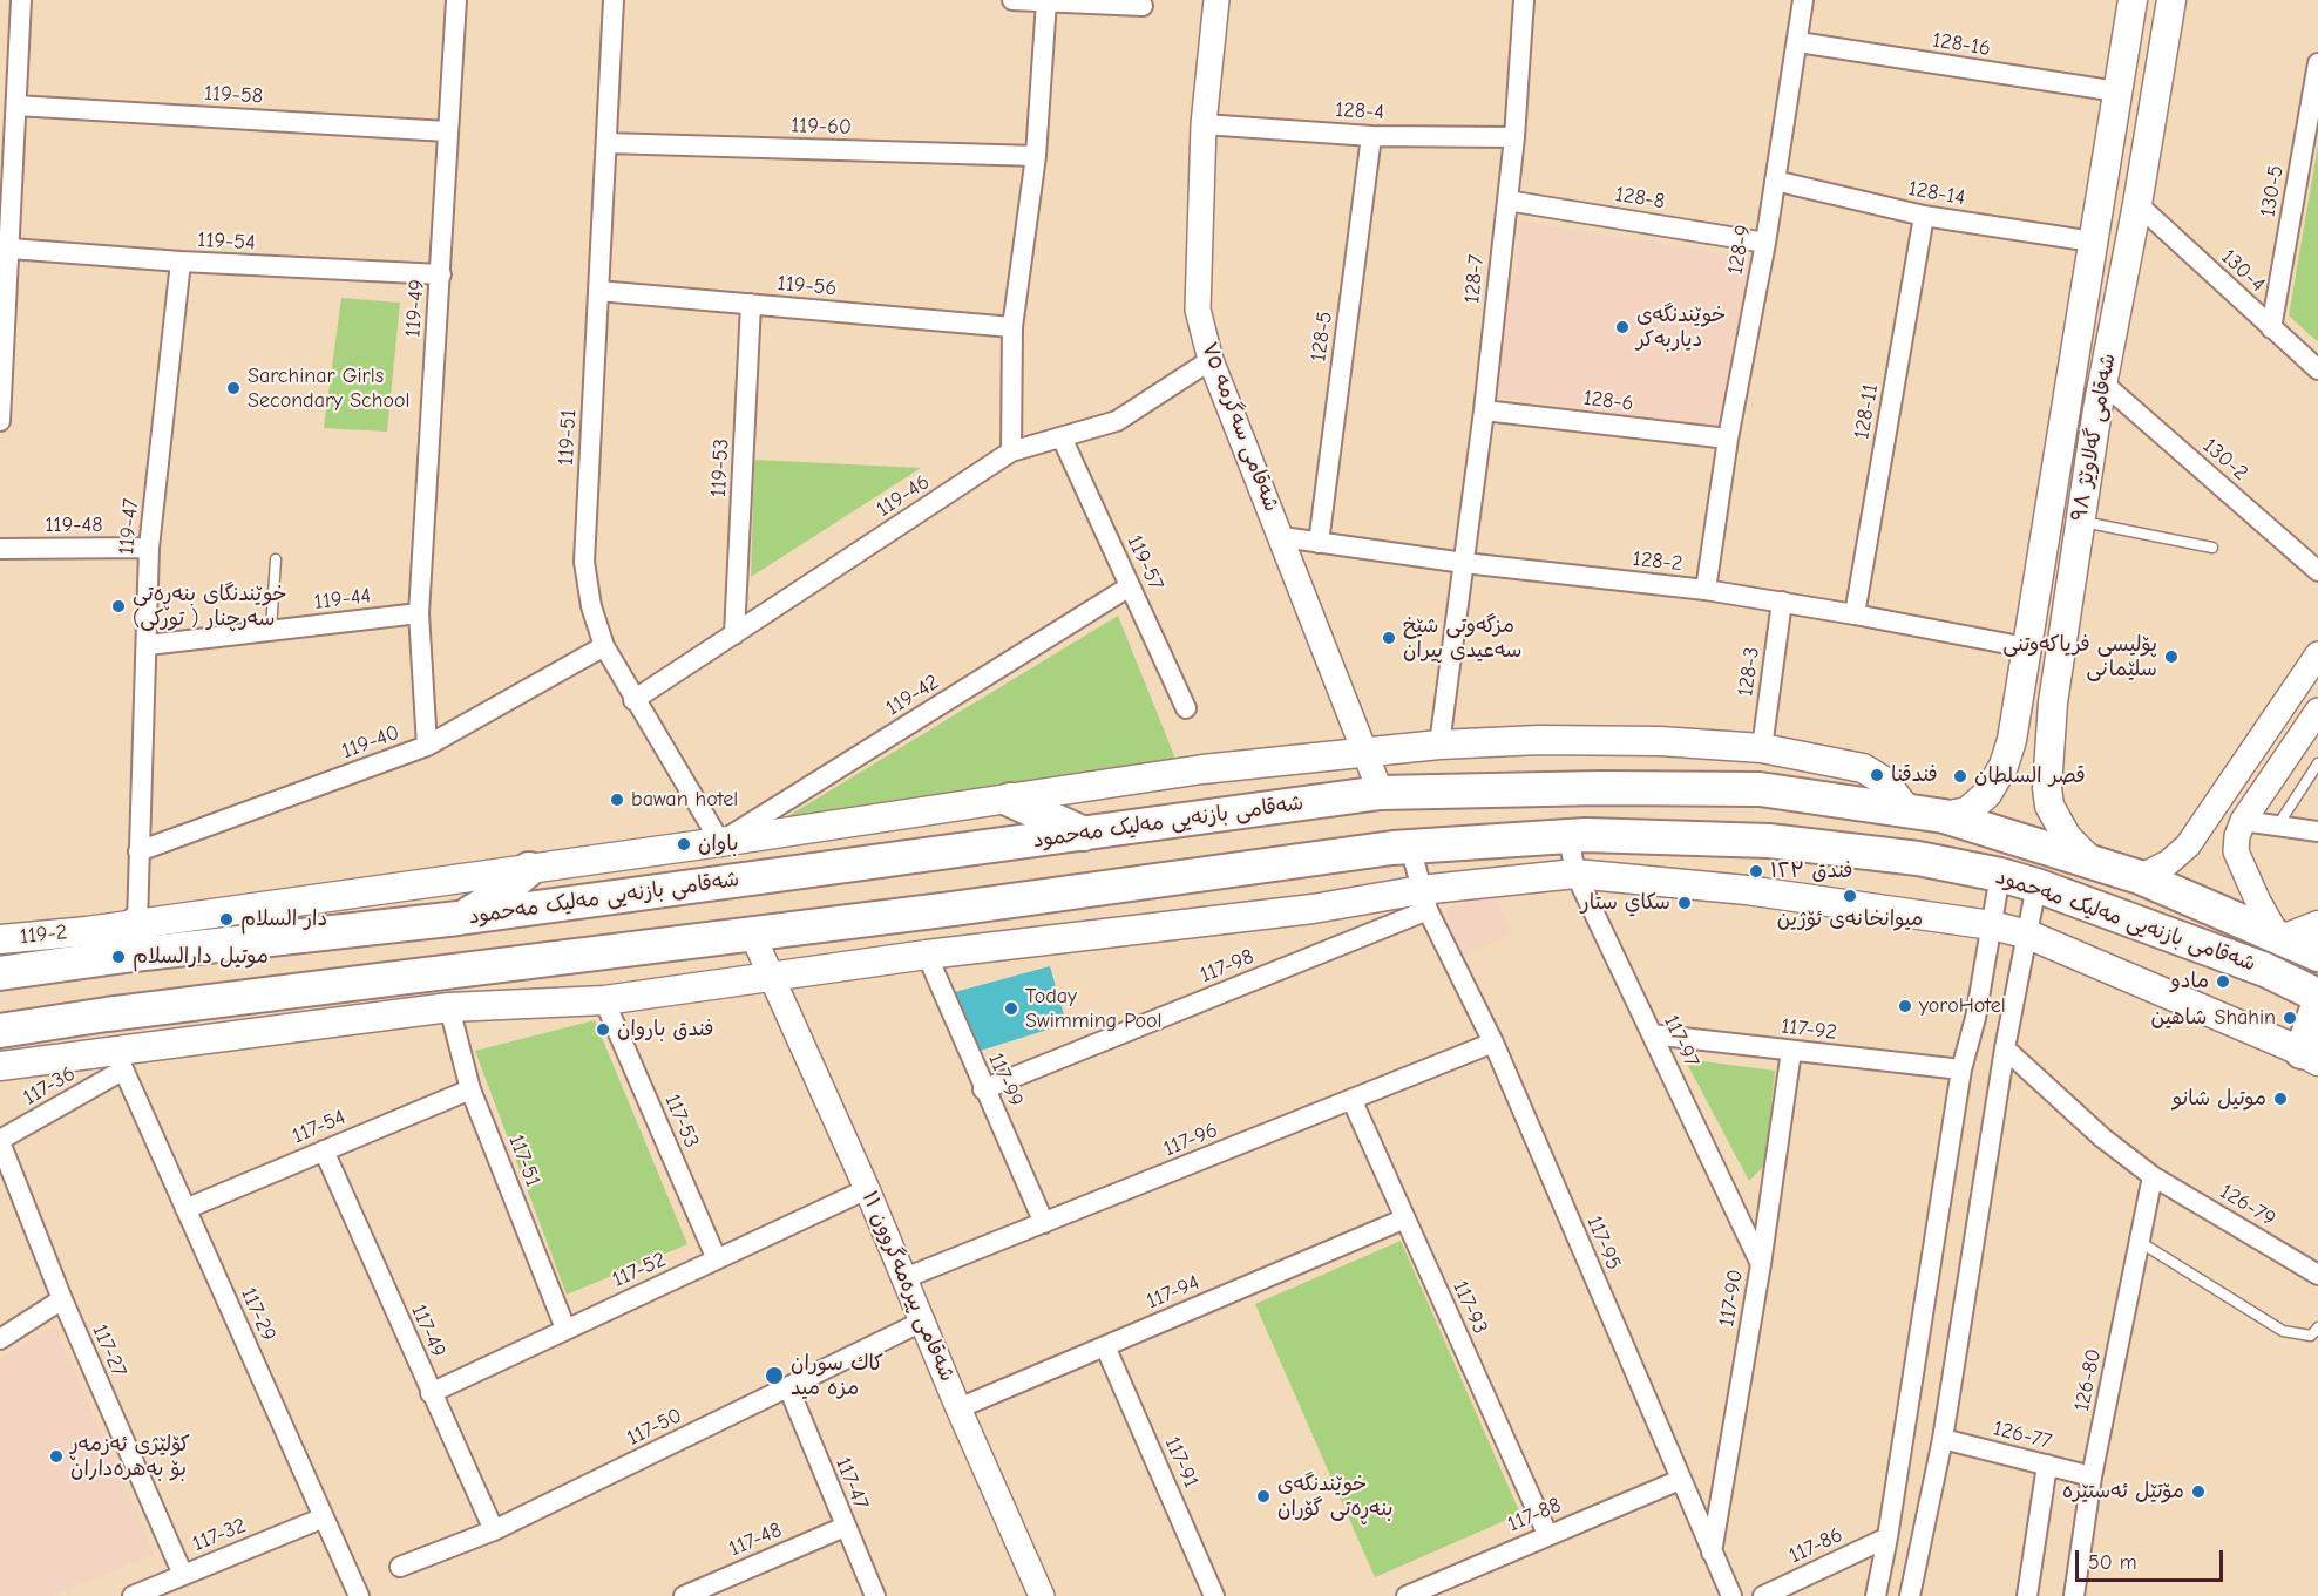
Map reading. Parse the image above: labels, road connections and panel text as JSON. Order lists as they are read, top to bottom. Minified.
{"streets":{"highway":["شەقامی بازنەیی مەلیک مەحمود"],"main road":["شەقامی گەلاوێژ ٩٨","119-2"],"street":["128-16","119-58","128-4","119-60","130-5","128-14","128-8","119-54","128-9","130-4","128-7","119-56","119-49","128-5","128-6","128-11","شەقامی سەگرمە ٧٥","119-51","130-2","119-53","119-46","119-48","119-47","128-2","119-57","119-44","128-3","119-42","119-40","117-98","117-92","117-97","117-99","117-36","117-53","117-54","117-96","117-51","126-79","117-95","117-52","شەقامی پیرەمەگروون ١١","117-94","117-90","117-93","117-29","117-49","117-27","126-80","117-50","126-77","117-91","117-47","117-88","117-32","117-48","117-86"]},"crossings":[["128-16","128-9"],["128-16","شەقامی گەلاوێژ ٩٨"],["119-58","119-49"],["128-4","128-7"],["128-4","128-5"],["128-4","شەقامی سەگرمە ٧٥"],["119-60","119-51"],["130-5","130-4"],["128-14","128-9"],["128-14","128-11"],["128-14","شەقامی گەلاوێژ ٩٨"],["128-8","128-9"],["128-8","128-7"],["119-54","119-49"],["119-54","119-47"],["128-9","128-6"],["128-9","128-2"],["130-4","شەقامی گەلاوێژ ٩٨"],["128-7","128-6"],["128-7","128-2"],["128-7","119-2"],["119-56","119-51"],["119-56","119-53"],["119-49","119-44"],["119-49","119-40"],["128-5","128-2"],["128-11","128-2"],["شەقامی سەگرمە ٧٥","119-46"],["شەقامی سەگرمە ٧٥","128-2"],["شەقامی سەگرمە ٧٥","شەقامی بازنەیی مەلیک مەحمود"],["شەقامی سەگرمە ٧٥","119-2"],["119-51","119-46"],["119-51","119-42"],["119-51","119-40"],["119-51","119-2"],["شەقامی گەلاوێژ ٩٨","130-2"],["شەقامی گەلاوێژ ٩٨","128-2"],["شەقامی گەلاوێژ ٩٨","شەقامی بازنەیی مەلیک مەحمود"],["119-53","119-46"],["119-46","119-57"],["119-48","119-47"],["119-47","119-44"],["119-47","119-40"],["119-47","شەقامی بازنەیی مەلیک مەحمود"],["119-47","119-2"],["128-2","128-3"],["119-57","119-42"],["128-3","119-2"],["119-42","119-2"],["شەقامی بازنەیی مەلیک مەحمود","119-2"],["شەقامی بازنەیی مەلیک مەحمود","117-97"],["شەقامی بازنەیی مەلیک مەحمود","شەقامی پیرەمەگروون ١١"],["117-98","117-99"],["117-98","117-95"],["117-92","117-97"],["117-92","117-90"],["117-97","117-90"],["117-99","117-96"],["117-36","117-29"],["117-36","117-27"],["117-53","117-52"],["117-54","117-51"],["117-54","117-29"],["117-54","117-49"],["117-96","117-95"],["117-96","شەقامی پیرەمەگروون ١١"],["117-96","117-93"],["117-51","117-52"],["126-79","126-80"],["117-95","117-90"],["117-95","117-88"],["117-52","شەقامی پیرەمەگروون ١١"],["117-52","117-49"],["شەقامی پیرەمەگروون ١١","117-94"],["شەقامی پیرەمەگروون ١١","117-50"],["117-94","117-93"],["117-94","117-91"],["117-93","117-88"],["117-29","117-32"],["117-49","117-50"],["117-27","117-32"],["126-80","126-77"],["117-50","117-47"],["117-47","117-48"]],"places":["خوێندنگەی دیاربەکر","Sarchinar Girls Secondary School","خوێندنگای بنەڕەتی سەرچنار ( تورکی)","مزگەوتی شێخ سەعیدی پیران","پۆلیسی فریاکەوتنی سلێمانی","فندقنا","قصر السلطان","bawan hotel","باوان","فندق ١٢٣","میوانخانەی ئۆژین","سكاي ستار","دار السلام","موتيل دارالسلام","مادو","yoroHotel","Today Swimming Pool","شاهین Shahin","فندق باروان","موتيل شانو","كاك سوران مزه ميد","کۆلێژی ئەزمەڕ بۆ بەهرەداران","مۆتێل ئەستێرە","خوێندنگەی بنەڕەتی گۆران"],"scale_bar":"50 m"}
